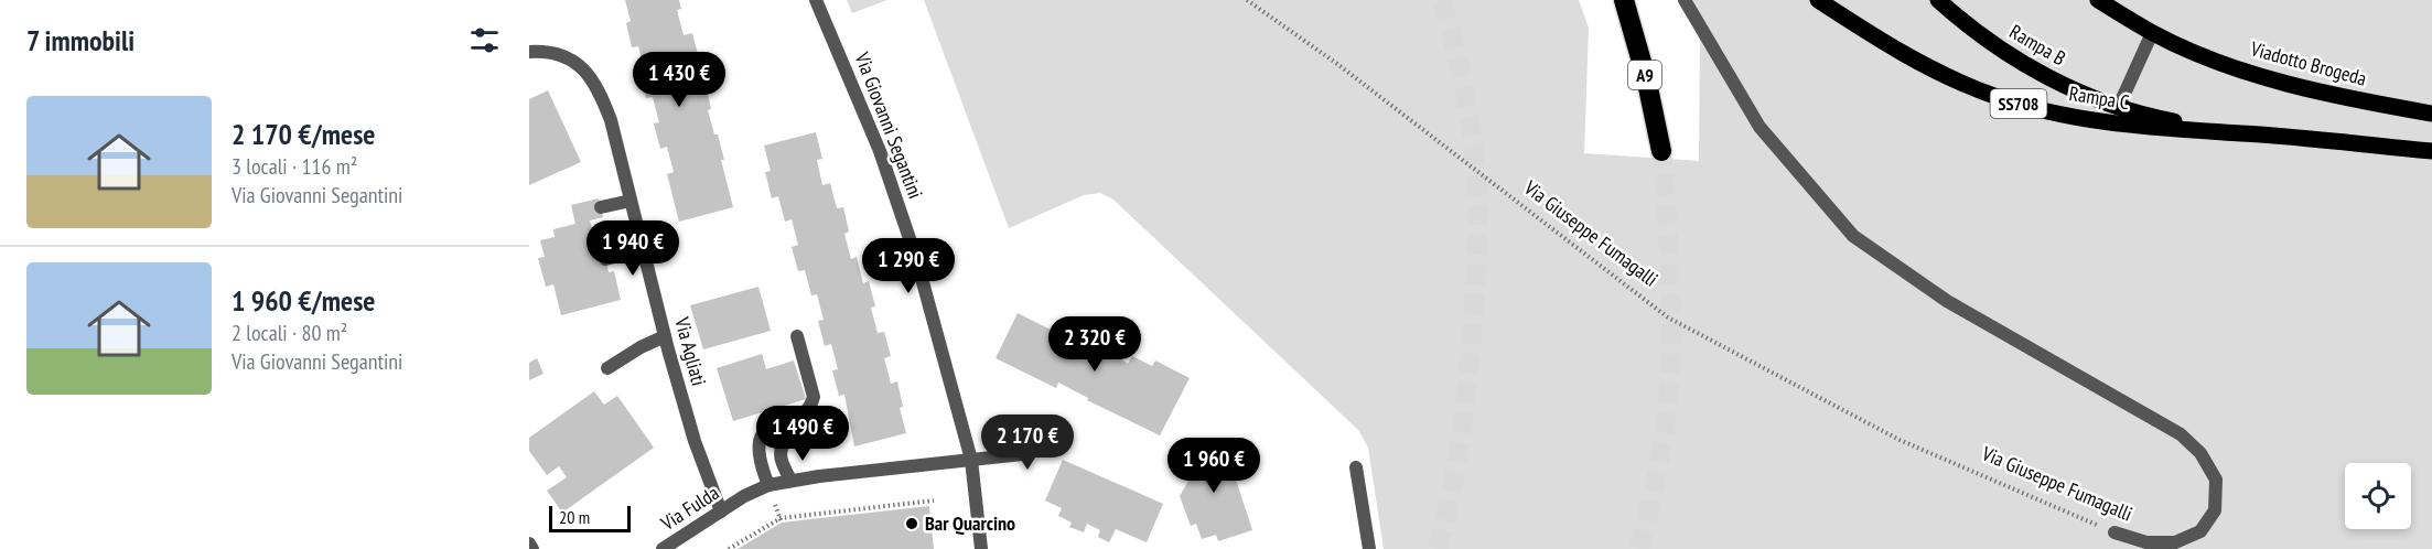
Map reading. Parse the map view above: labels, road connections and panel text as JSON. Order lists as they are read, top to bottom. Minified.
{"streets":{"highway":["A9"],"main road":["Rampa B","Viadotto Brogeda","Rampa C","SS708"],"street":["Via Giovanni Segantini","Via Giuseppe Fumagalli","Via Agliati","Via Fulda"]},"crossings":[["Rampa B","Rampa C"],["Rampa B","SS708"],["Rampa C","SS708"],["Via Giovanni Segantini","Via Fulda"],["Via Agliati","Via Fulda"]],"places":["Bar Quarcino"],"scale_bar":"20 m","page":{"heading":"7 immobili","price":["1 430 €","1 940 €","1 290 €","2 320 €","1 490 €","2 170 €","1 960 €"],"list":[{"name":"2 170 €/mese","note":"3 locali · 116 m² · Via Giovanni Segantini"},{"name":"1 960 €/mese","note":"2 locali · 80 m² · Via Giovanni Segantini"}],"scale":"20 m"}}
